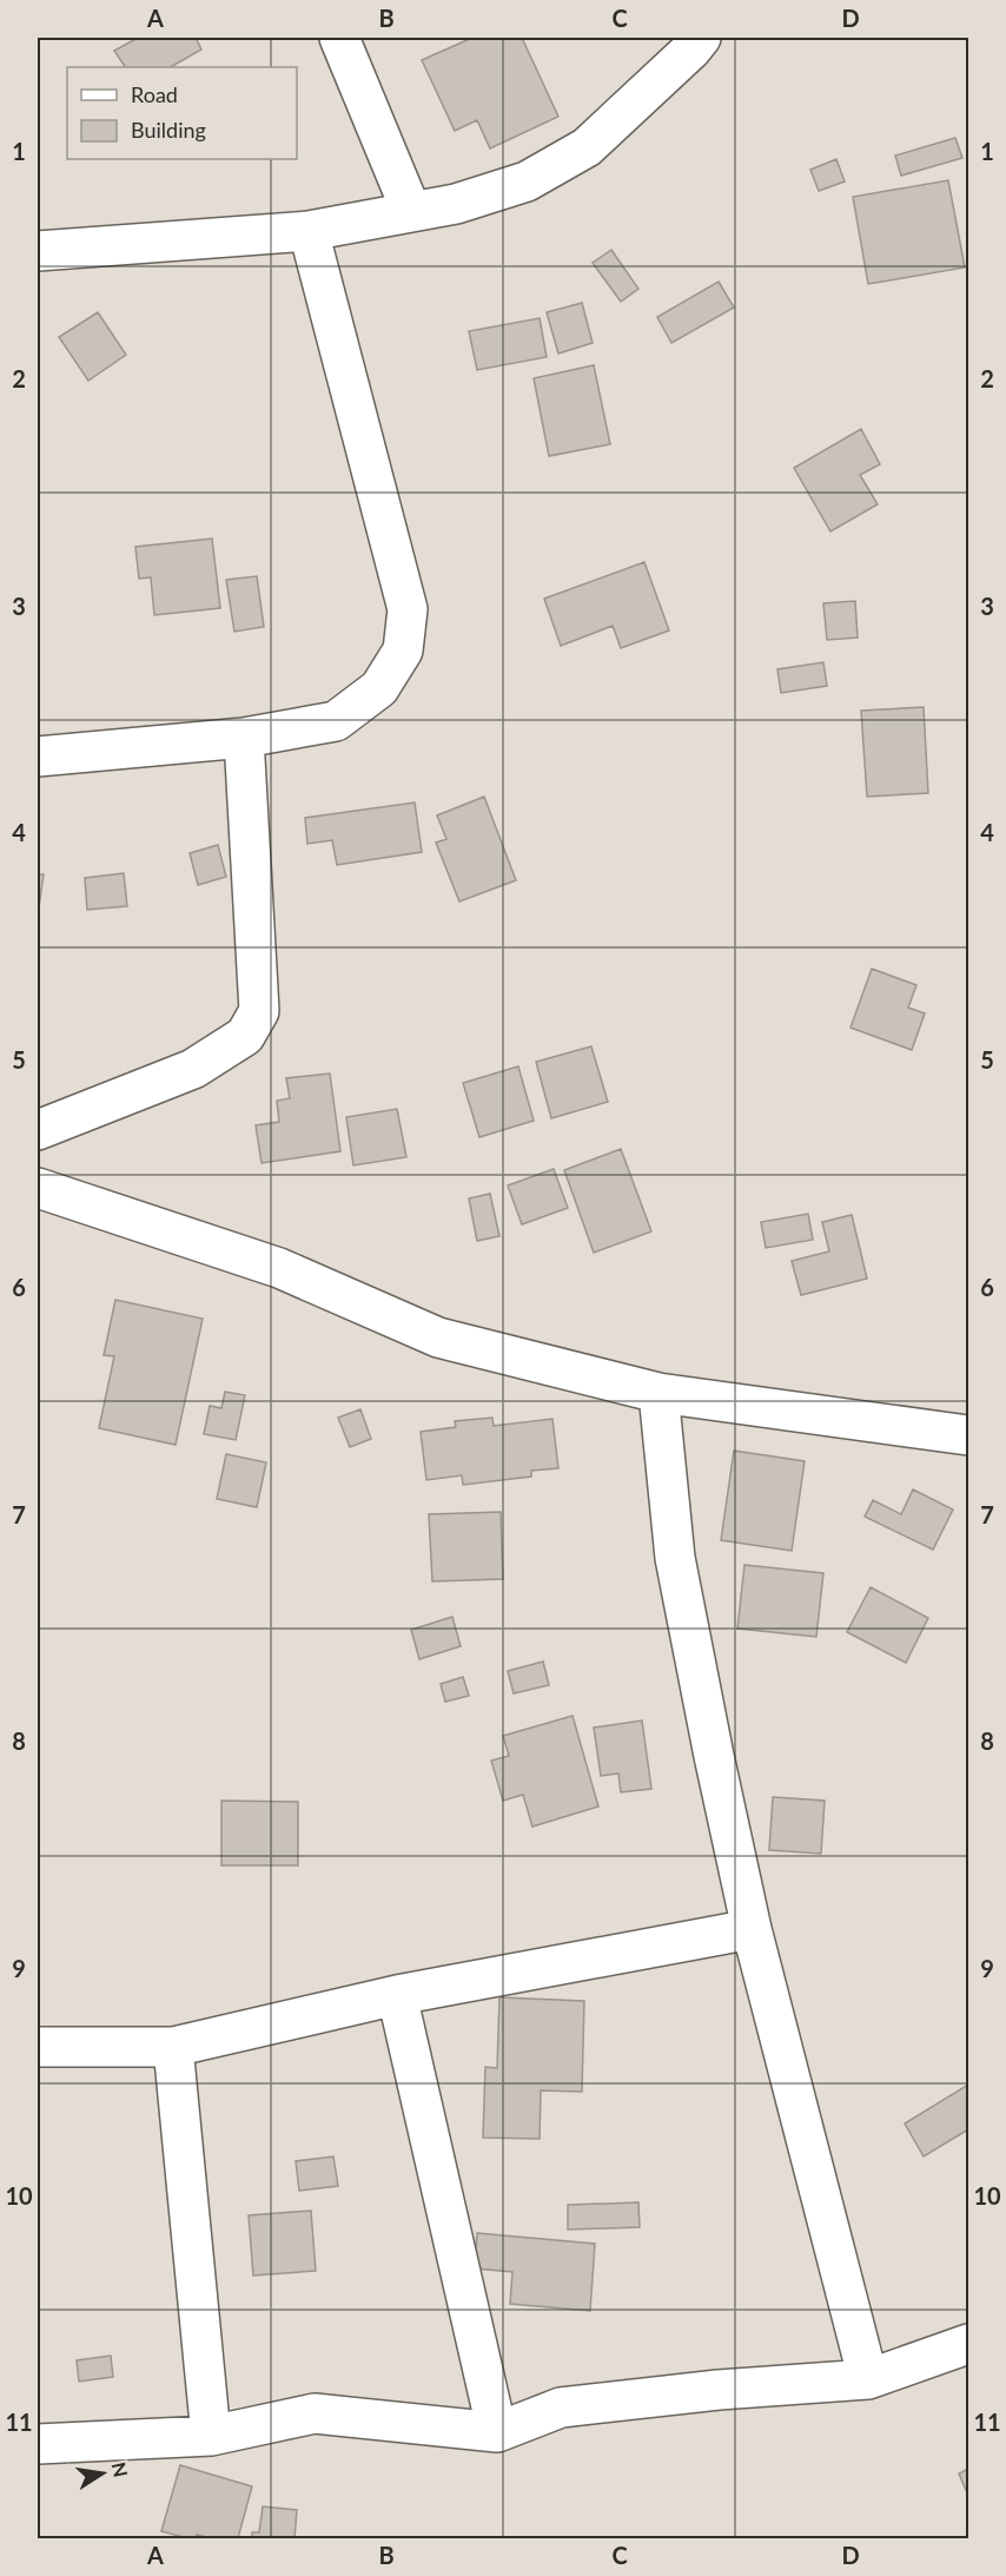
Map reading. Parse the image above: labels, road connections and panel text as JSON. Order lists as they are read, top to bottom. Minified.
{"legend":["Road","Building"],"north":"right","grid":{"columns":["A","B","C","D"],"rows":["1","2","3","4","5","6","7","8","9","10","11"]}}
